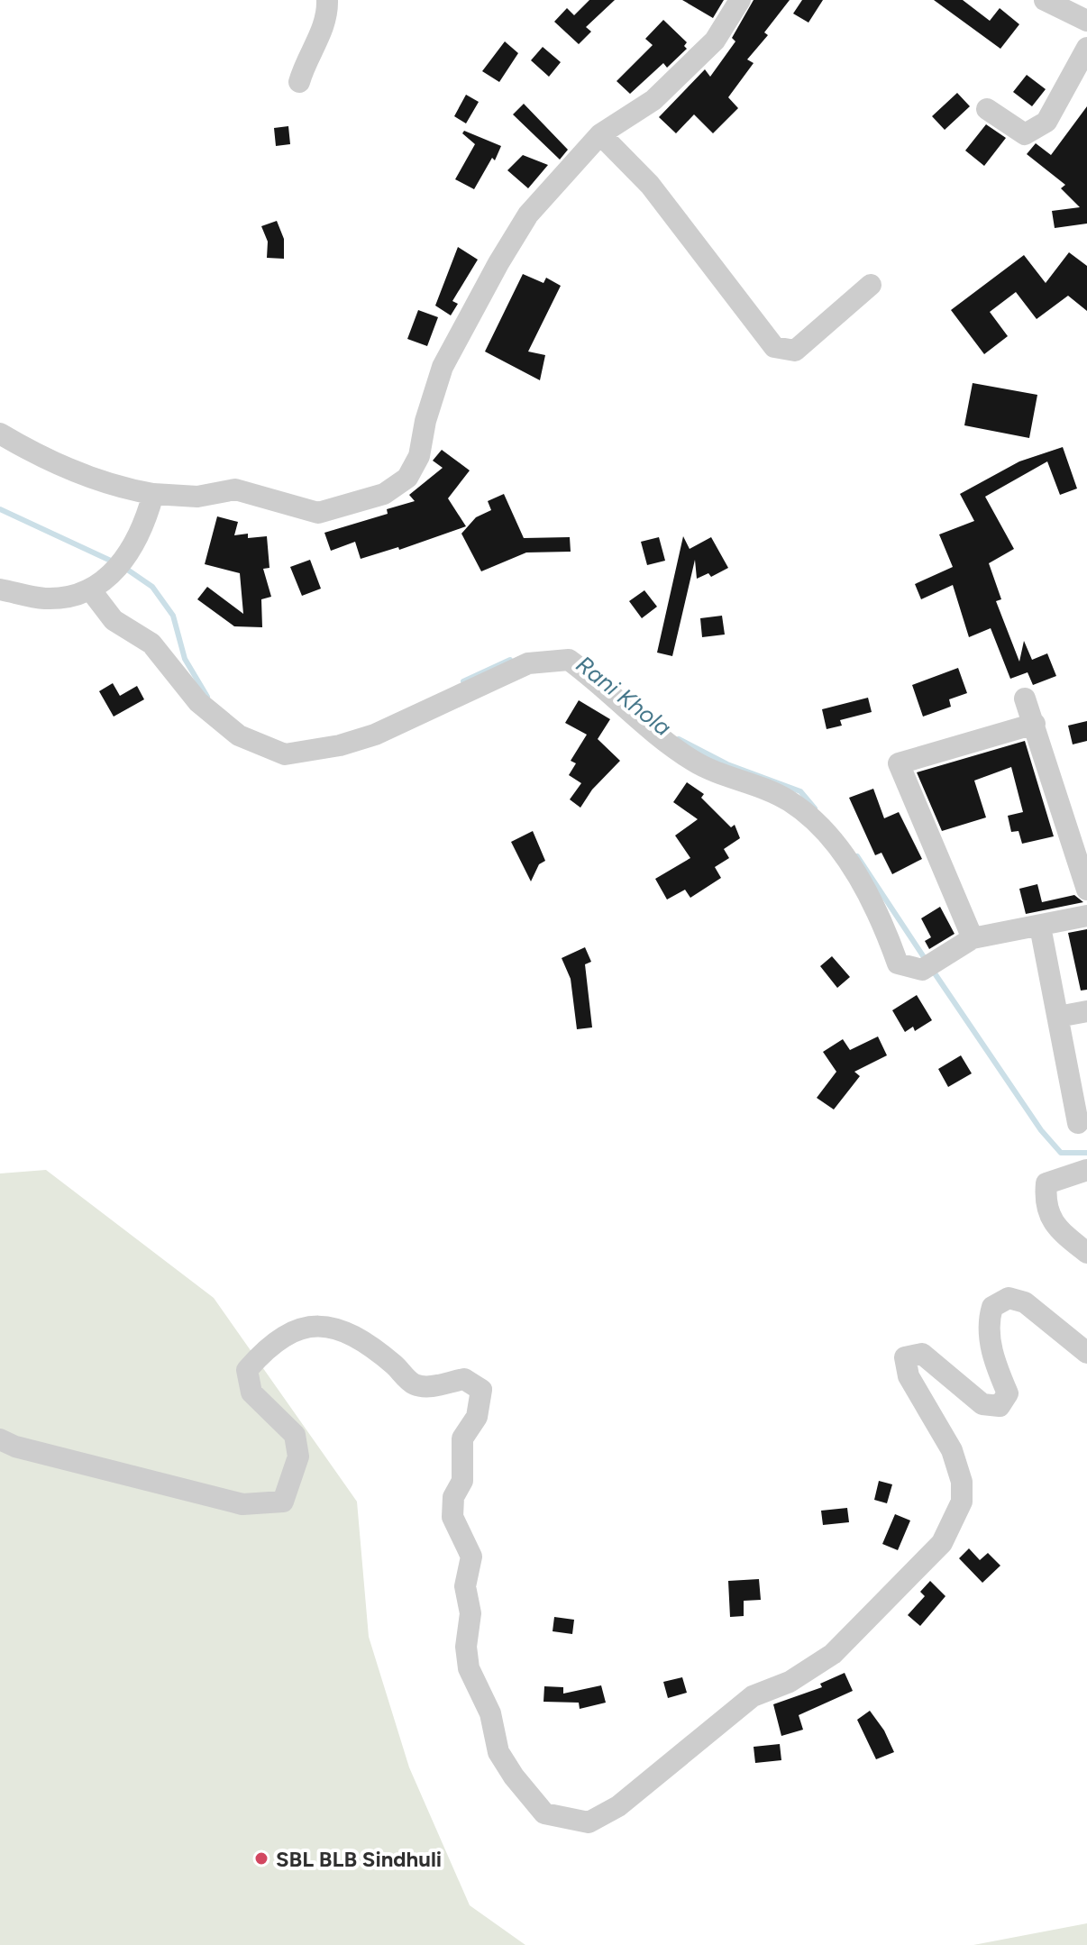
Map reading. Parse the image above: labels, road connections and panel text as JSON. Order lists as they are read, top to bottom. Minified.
{"water":["Rani Khola"],"places":["SBL BLB Sindhuli"]}
